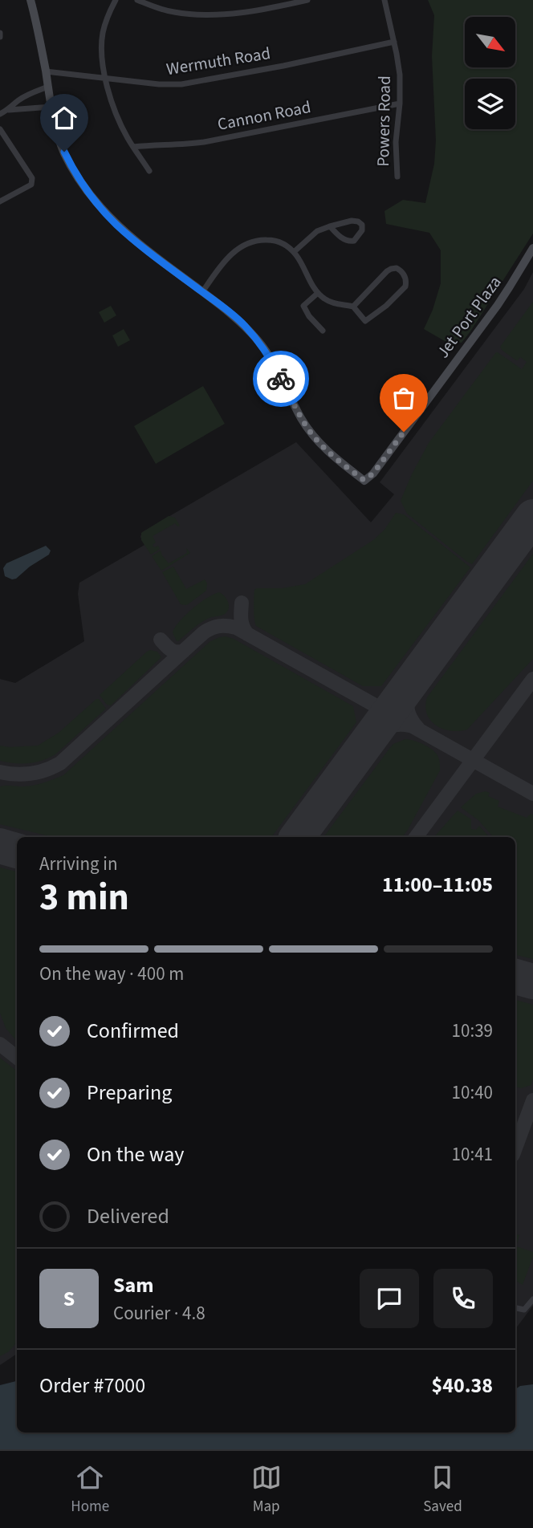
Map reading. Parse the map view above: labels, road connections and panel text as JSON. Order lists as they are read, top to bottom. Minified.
{"streets":{"street":["Wermuth Road","Cannon Road","Powers Road","Jet Port Plaza"]},"crossings":[["Wermuth Road","Powers Road"],["Cannon Road","Powers Road"]],"north":"bottom right","page":{"heading":["3 min","Arriving in","11:00–11:05"],"panel":["Sam","Courier · 4.8","Order #7000","$40.38"],"bar":"On the way · 400 m","list":[["Confirmed","10:39"],["Preparing","10:40"],["On the way","10:41"],"Delivered"],"round":"S","tabs":["Home","Map","Saved"]}}
